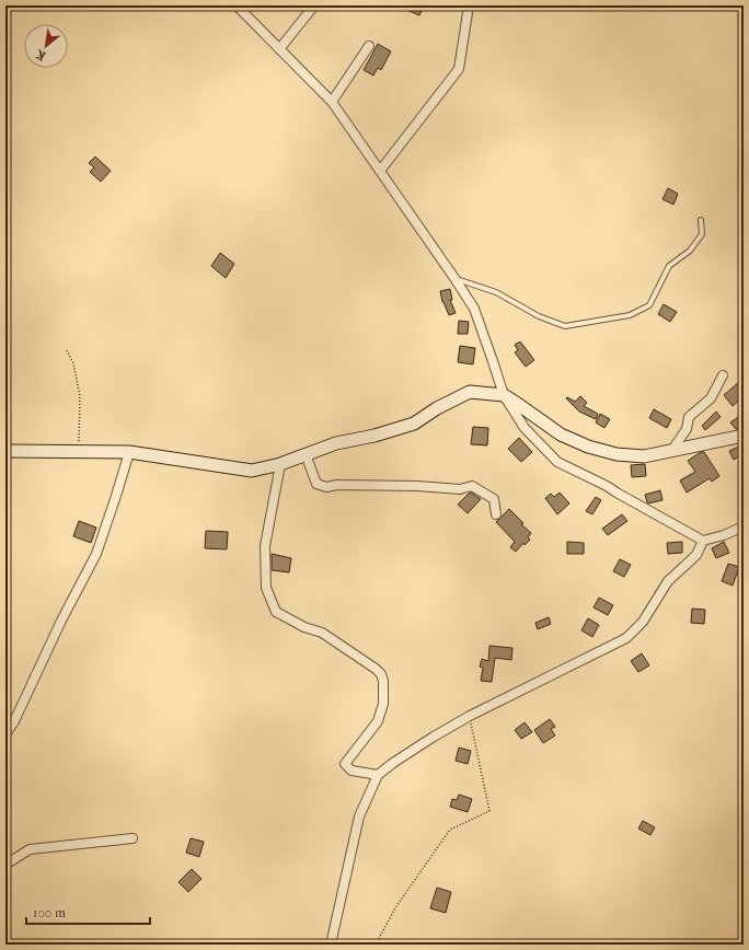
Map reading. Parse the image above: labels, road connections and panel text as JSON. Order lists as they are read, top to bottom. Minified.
{"scale_bar":"100 m","north":"bottom left"}
